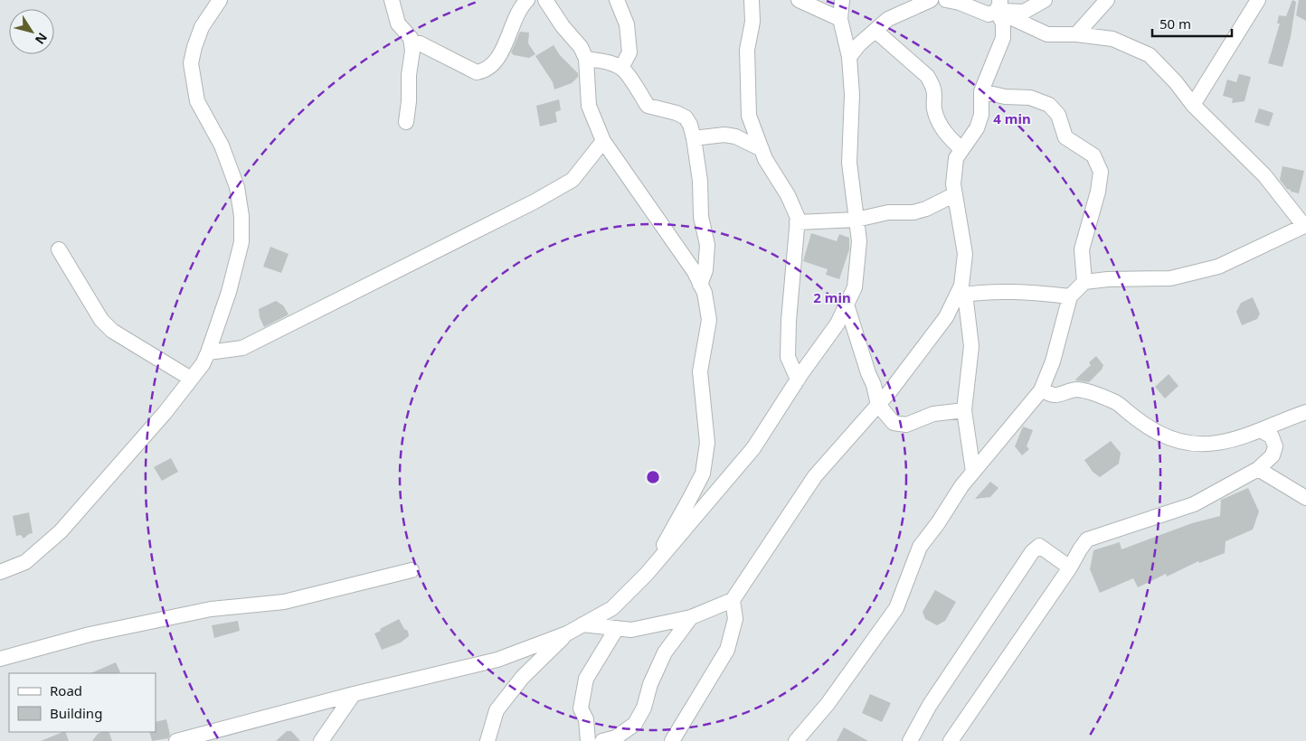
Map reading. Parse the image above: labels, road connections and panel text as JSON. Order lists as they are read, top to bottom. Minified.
{"legend":["Road","Building"],"scale_bar":"50 m","north":"bottom right","rings":["4 min","2 min"]}
